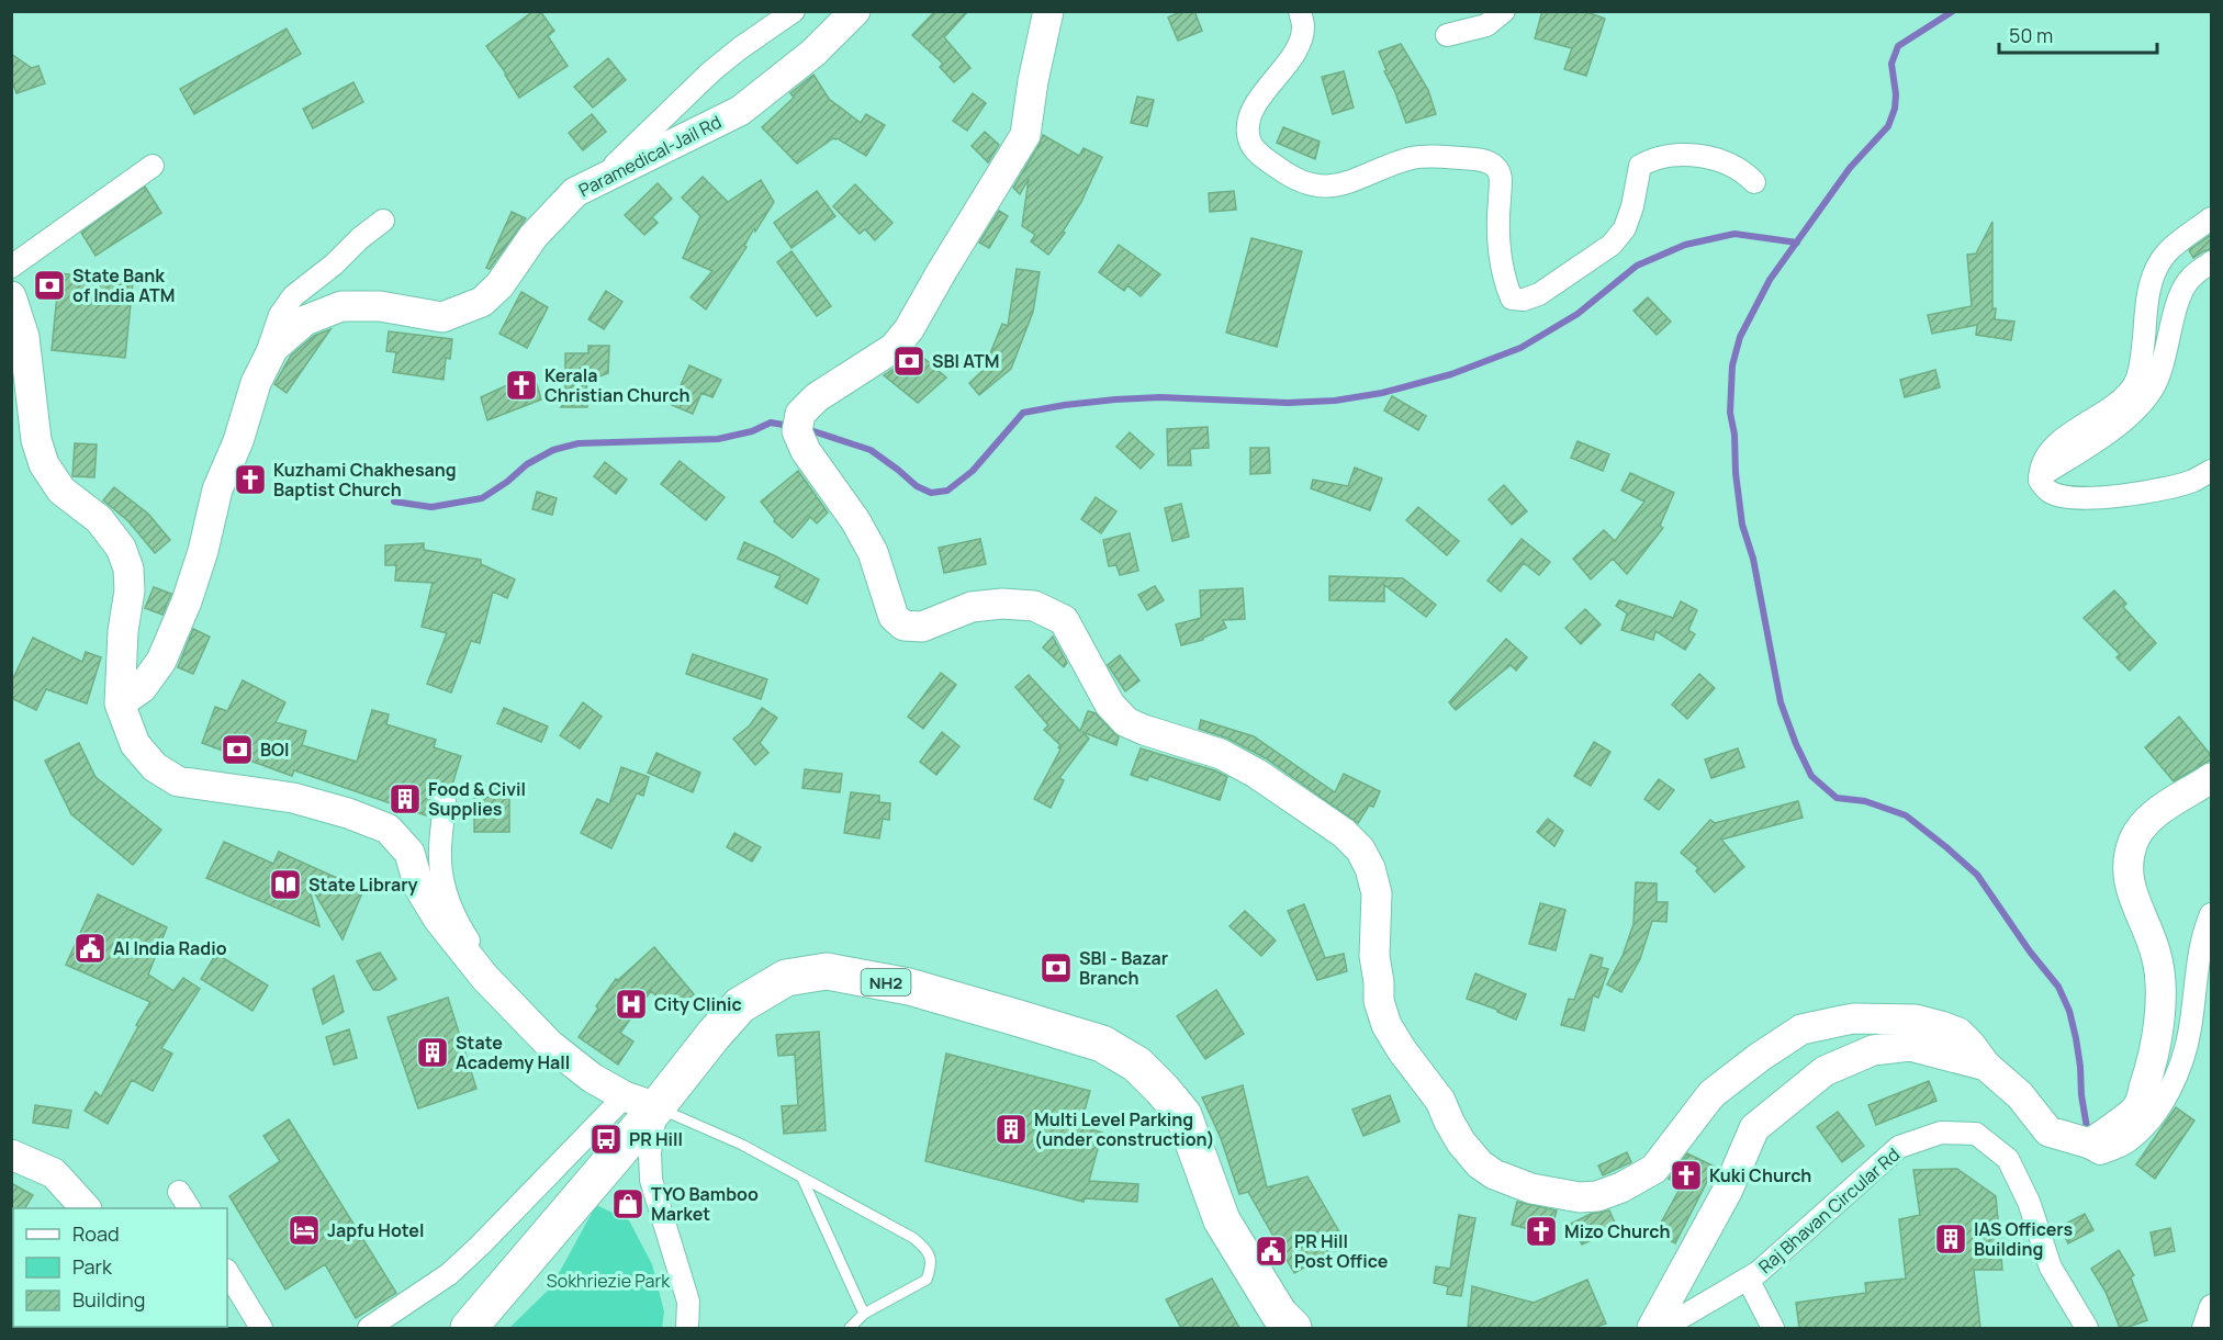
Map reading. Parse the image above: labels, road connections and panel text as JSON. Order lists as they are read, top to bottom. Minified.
{"streets":{"highway":["NH2"],"street":["Paramedical-Jail Rd","Raj Bhavan Circular Rd"]},"parks":["Sokhriezie Park"],"places":{"bank":["State Bank of India ATM","SBI ATM","BOI","SBI - Bazar Branch"],"church":["Kerala Christian Church","Kuzhami Chakhesang Baptist Church","Kuki Church","Mizo Church"],"building":["Food & Civil Supplies","State Academy Hall","Multi Level Parking (under construction)","IAS Officers Building"],"library":["State Library"],"public building":["Al India Radio","PR Hill Post Office"],"hospital":["City Clinic"],"bus stop":["PR Hill"],"shop":["TYO Bamboo Market"],"hotel":["Japfu Hotel"]},"legend":["Road","Park","Building"],"scale_bar":"50 m"}
